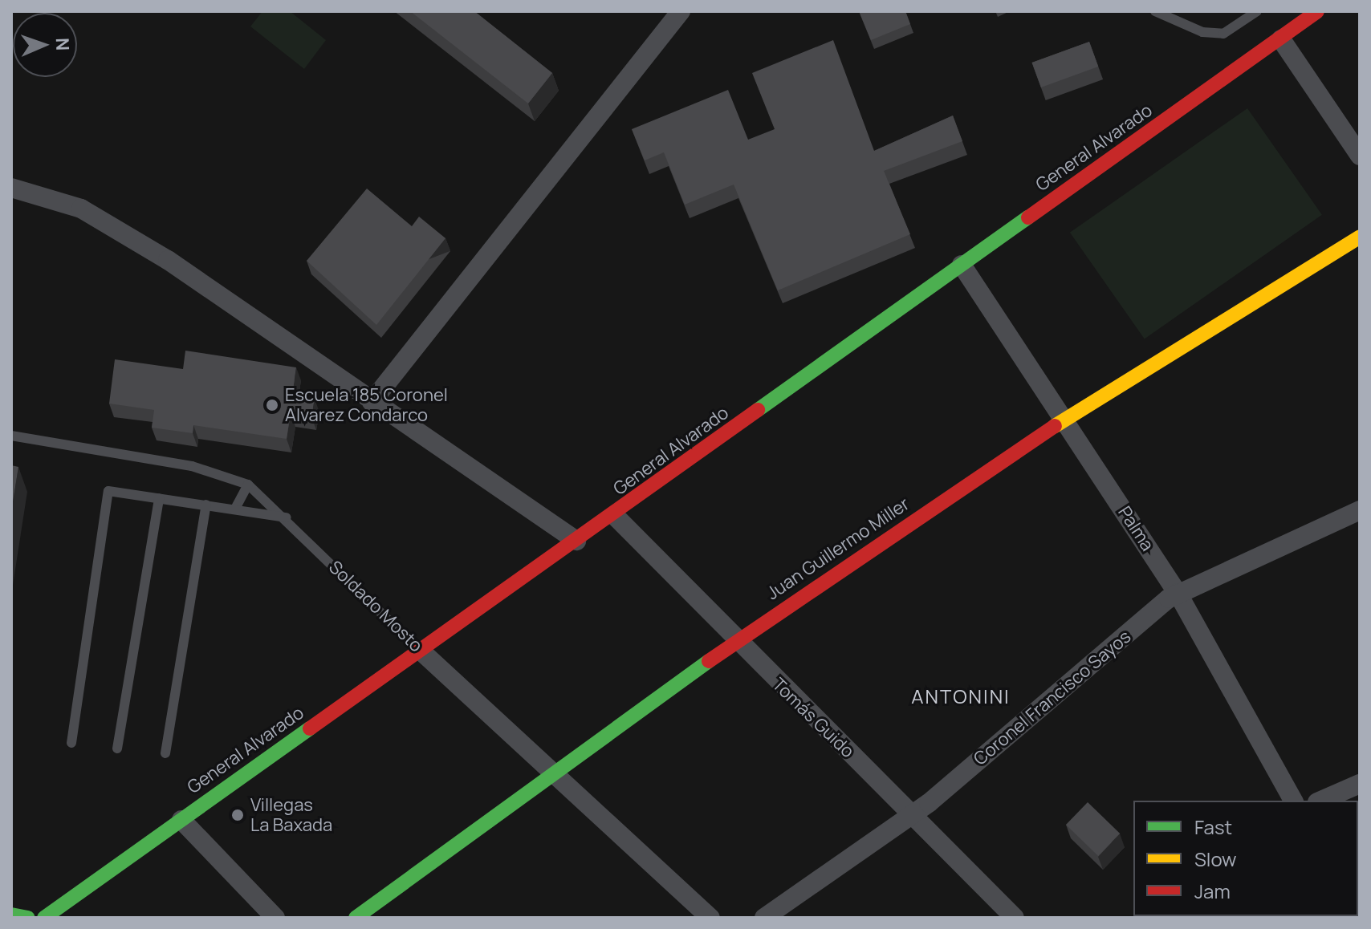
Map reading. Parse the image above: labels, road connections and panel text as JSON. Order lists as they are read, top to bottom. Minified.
{"streets":{"street":["General Alvarado","Palma","Juan Guillermo Miller","Soldado Mosto","Coronel Francisco Sayos","Tomás Guido"]},"crossings":[["General Alvarado","Palma"],["General Alvarado","Soldado Mosto"],["General Alvarado","Tomás Guido"],["Palma","Juan Guillermo Miller"],["Palma","Coronel Francisco Sayos"],["Juan Guillermo Miller","Soldado Mosto"],["Juan Guillermo Miller","Tomás Guido"],["Coronel Francisco Sayos","Tomás Guido"]],"districts":["ANTONINI"],"places":["Escuela 185 Coronel Alvarez Condarco","Villegas La Baxada"],"legend":["Fast","Slow","Jam"],"north":"right"}
